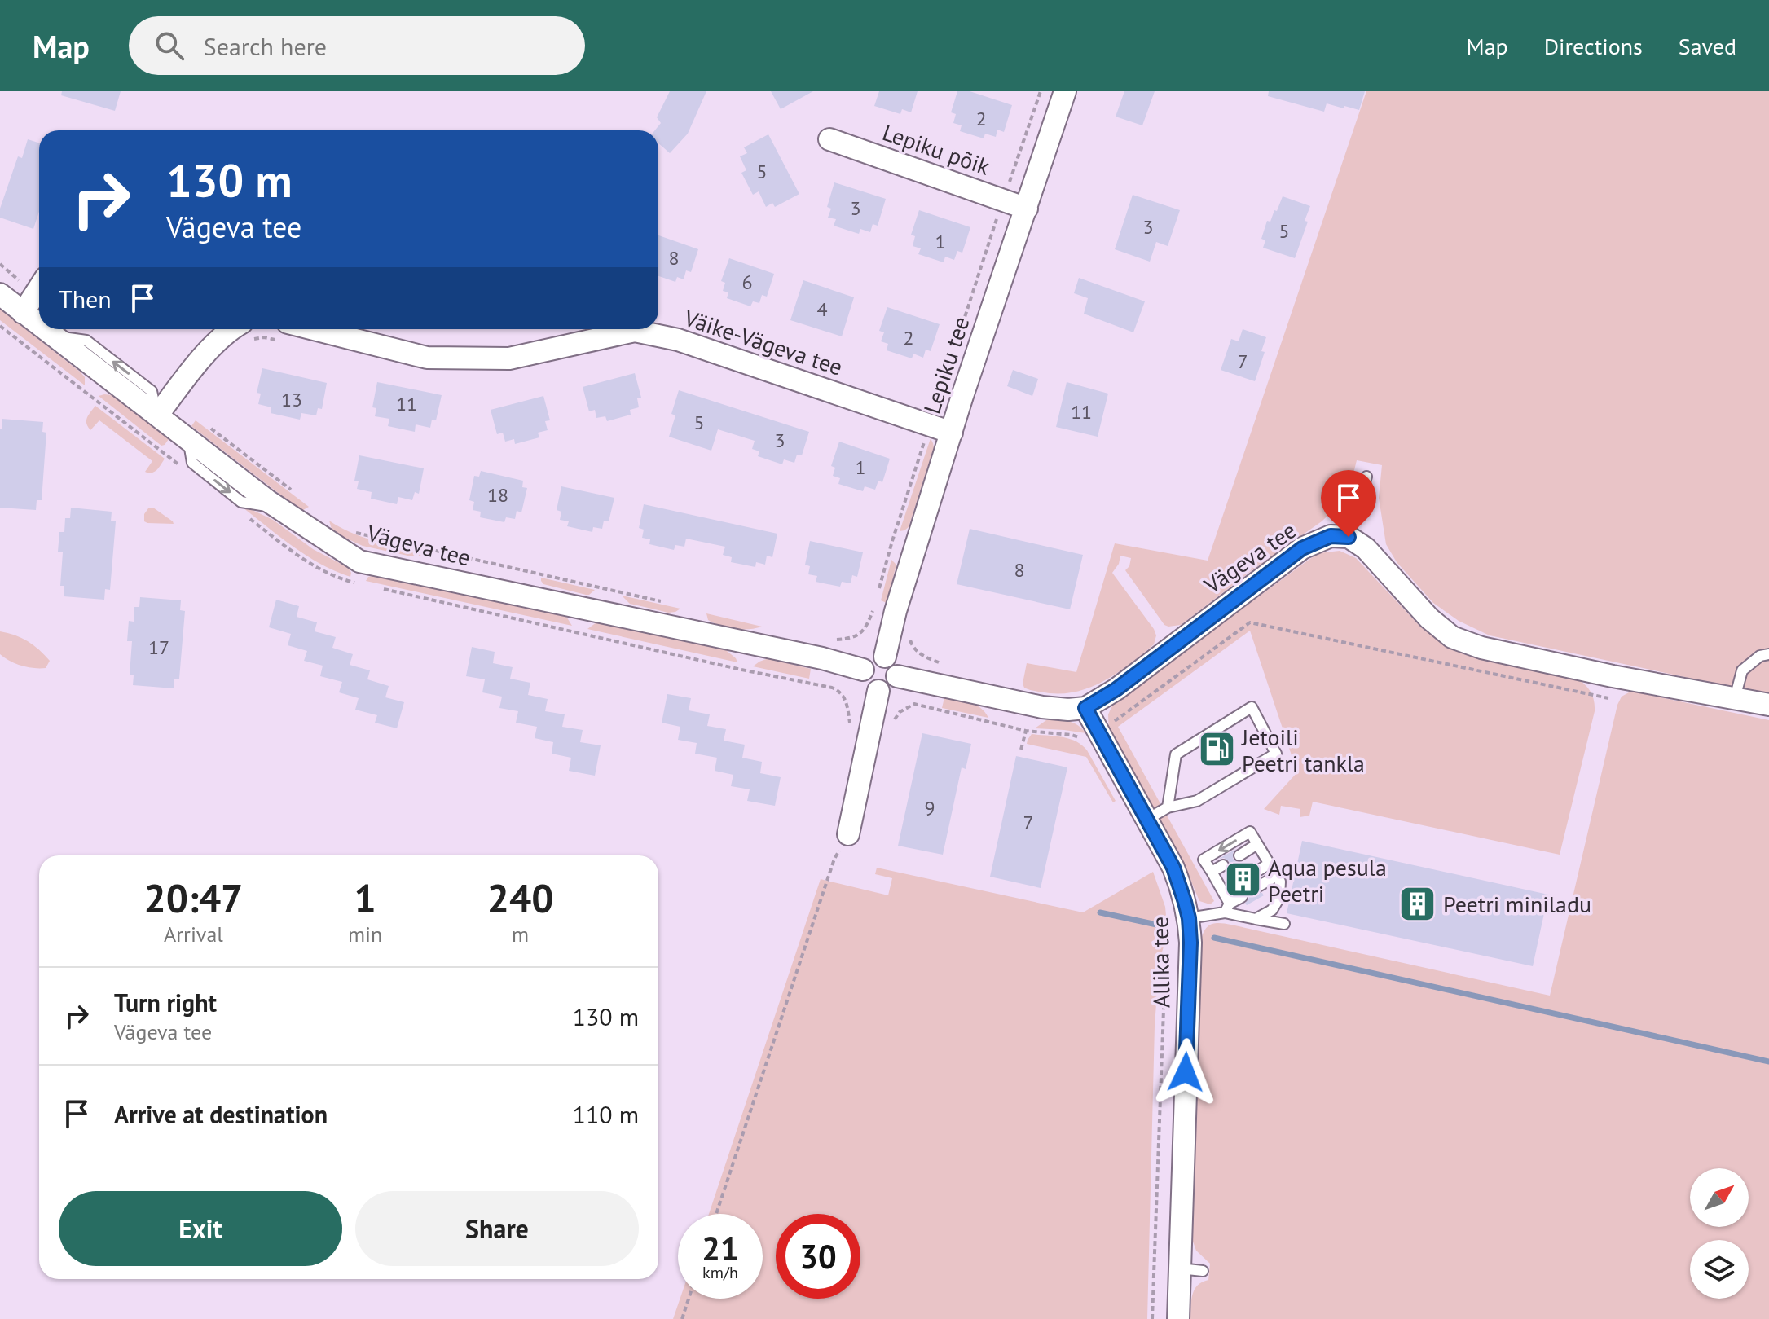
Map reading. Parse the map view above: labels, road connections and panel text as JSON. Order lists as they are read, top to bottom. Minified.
{"streets":{"street":["Lepiku põik","Väike-Vägeva tee","Lepiku tee","Vägeva tee","Allika tee"]},"crossings":[["Lepiku põik","Lepiku tee"],["Väike-Vägeva tee","Lepiku tee"],["Lepiku tee","Vägeva tee"],["Vägeva tee","Allika tee"]],"places":{"fuel station":["Jetoili Peetri tankla"],"building":["Aqua pesula Peetri","Peetri miniladu"]},"house_numbers":["2","5","3","3","5","1","8","6","4","2","7","13","11","11","5","3","1","18","8","17","9","7"],"north":"top right","page":{"header":"Map","search":"Search here","nav":["Map","Directions","Saved"],"turn":["130 m","Vägeva tee"],"then":"Then","eta":["20:47","Arrival","1","min","240","m"],"list":[{"name":"Turn right","note":"Vägeva tee","value":"130 m"},{"name":"Arrive at destination","value":"110 m"}],"buttons":["Exit","Share"],"speed":"21 km/h","limit":"30"}}
